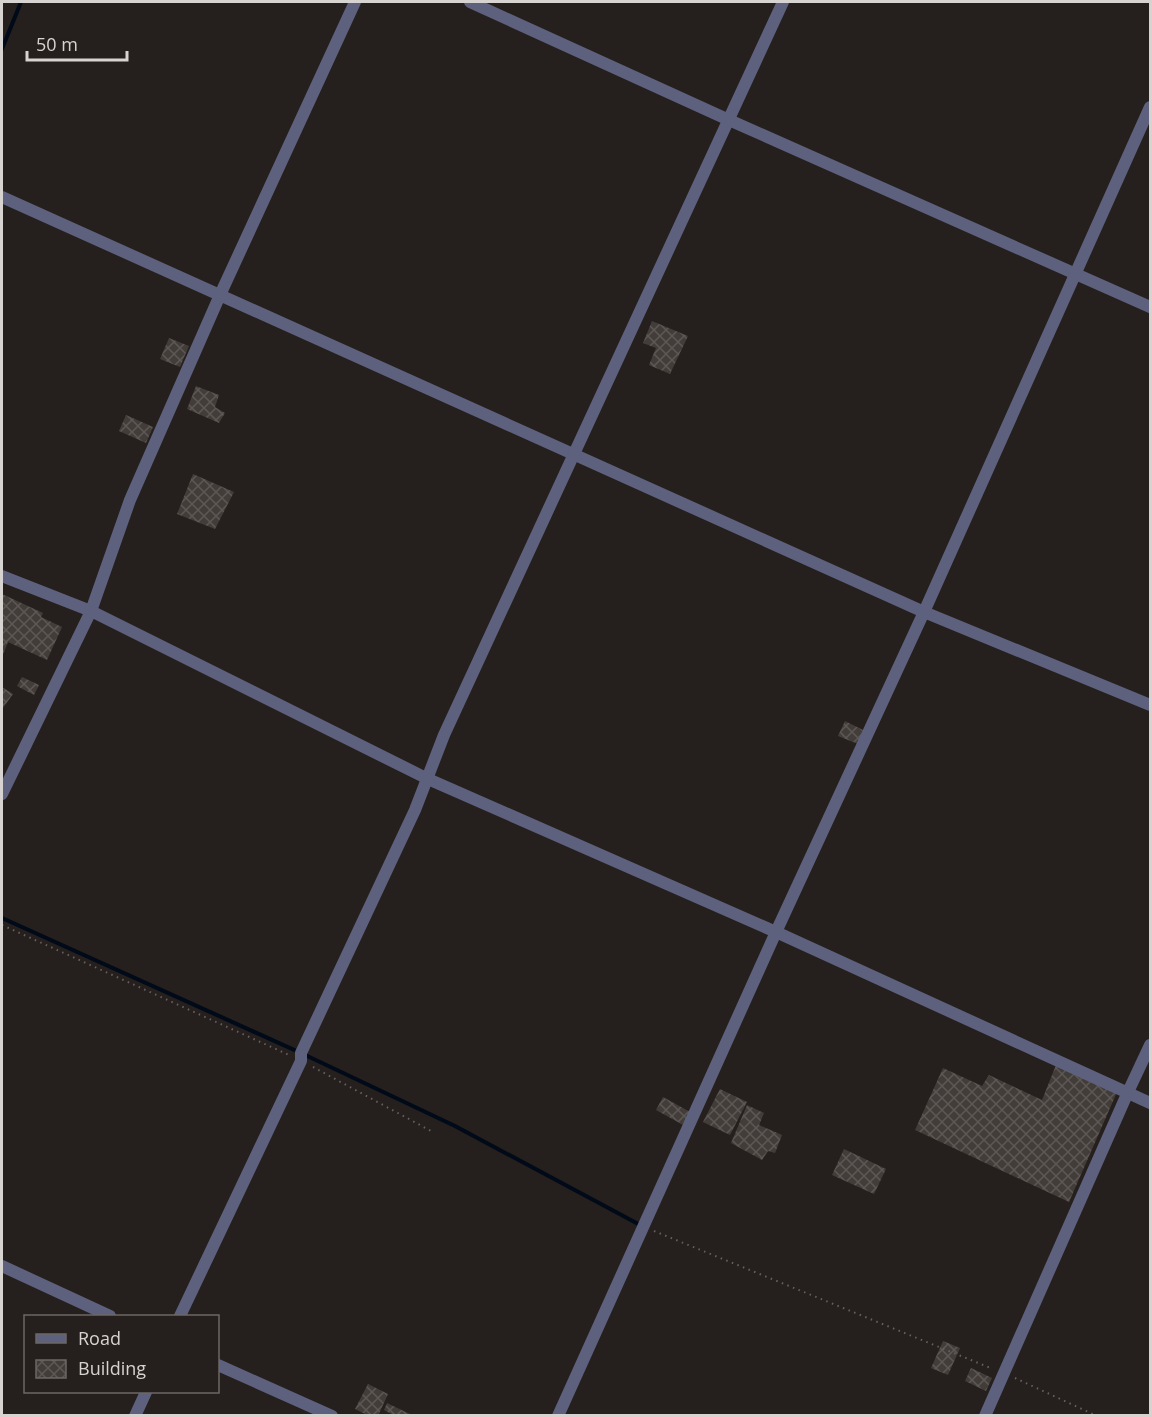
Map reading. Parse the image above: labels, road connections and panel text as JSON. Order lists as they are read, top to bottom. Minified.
{"legend":["Road","Building"],"scale_bar":"50 m"}
